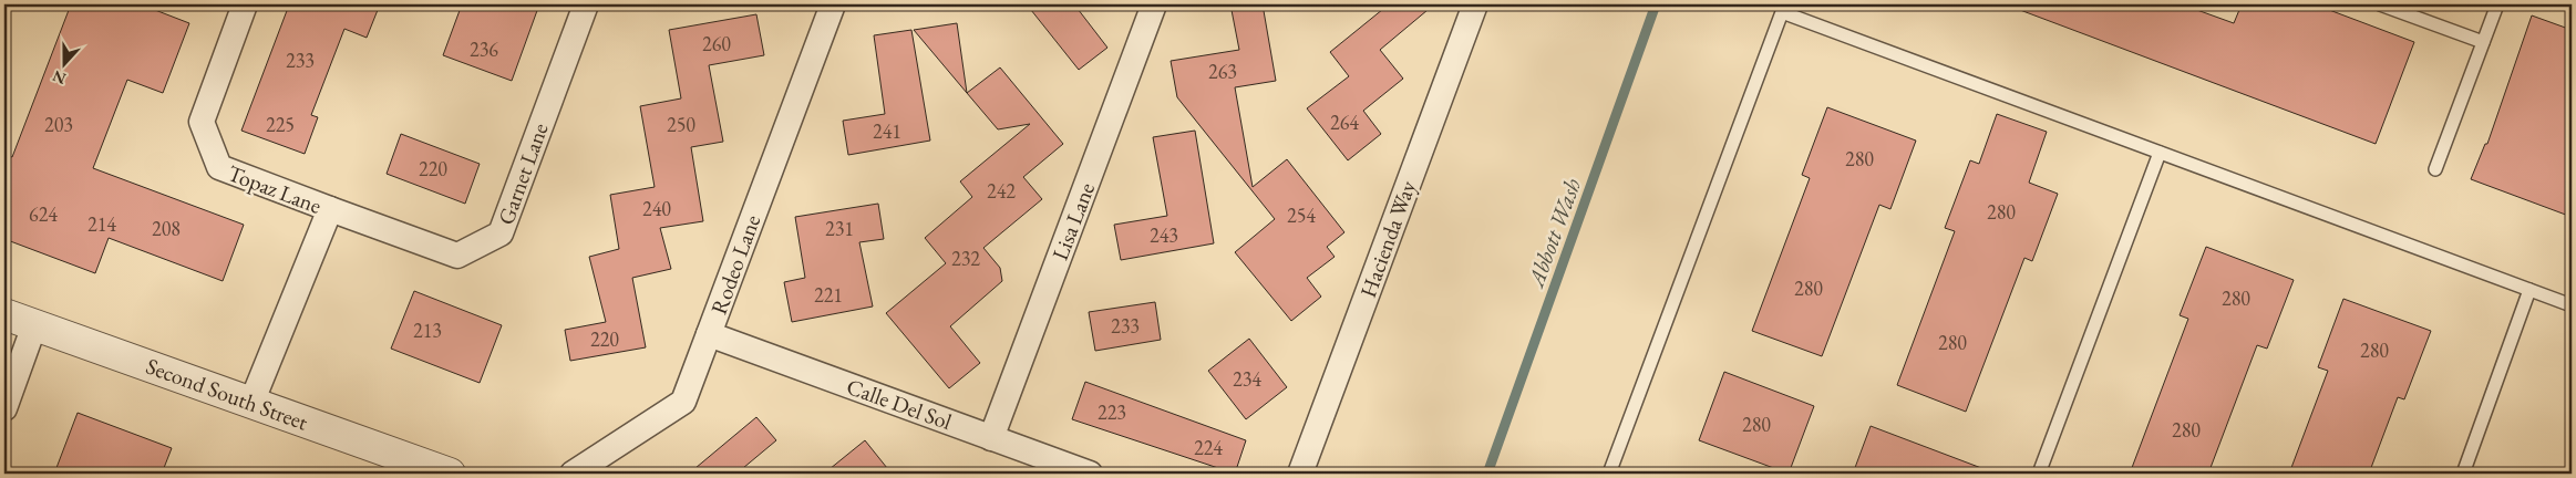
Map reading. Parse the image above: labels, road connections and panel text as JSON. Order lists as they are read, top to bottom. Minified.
{"streets":{"street":["Garnet Lane","Topaz Lane","Lisa Lane","Hacienda Way","Rodeo Lane","Second South Street","Calle Del Sol"]},"crossings":[["Garnet Lane","Topaz Lane"],["Topaz Lane","Second South Street"],["Lisa Lane","Calle Del Sol"],["Rodeo Lane","Calle Del Sol"]],"water":["Abbott Wash"],"house_numbers":["260","236","233","263","264","203","225","250","241","280","220","242","240","280","624","254","214","208","231","243","232","280","221","280","233","213","220","280","280","234","223","280","280","224"],"north":"bottom"}
